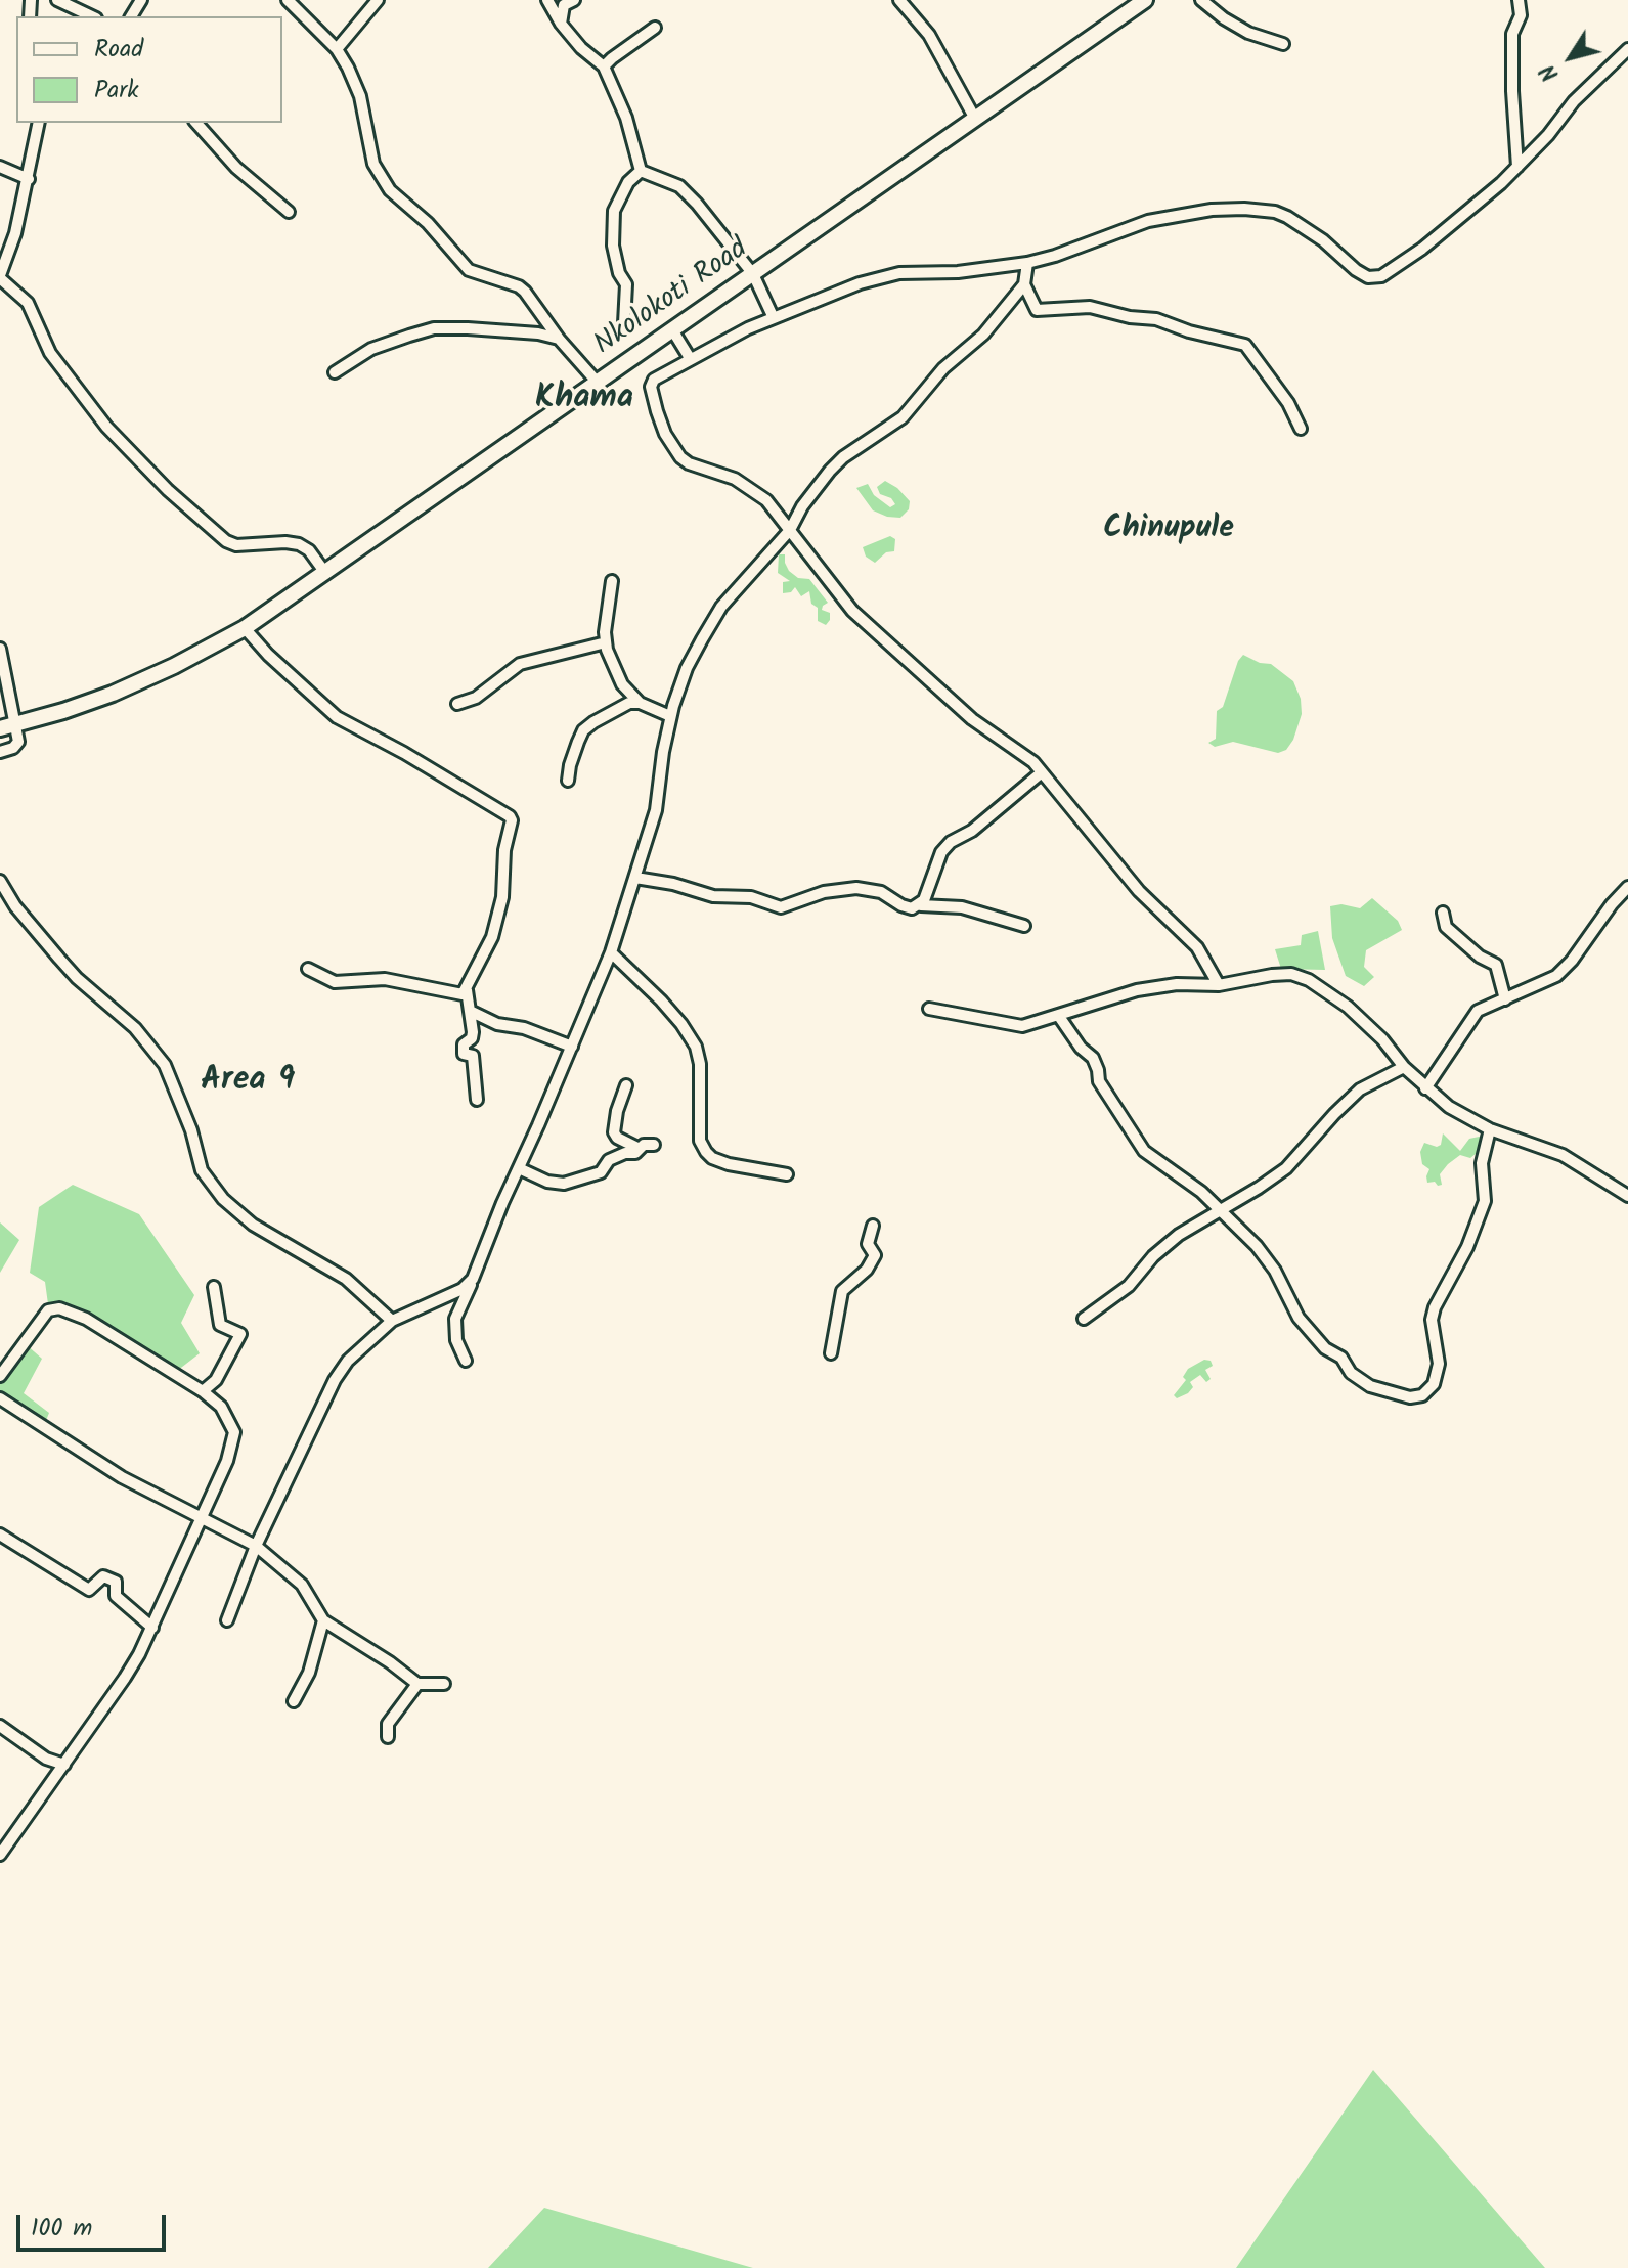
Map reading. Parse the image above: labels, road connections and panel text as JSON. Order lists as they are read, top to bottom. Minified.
{"streets":{"main road":["Nkolokoti Road"]},"districts":["Khama","Chinupule","Area 9"],"legend":["Road","Park"],"scale_bar":"100 m","north":"bottom left"}
